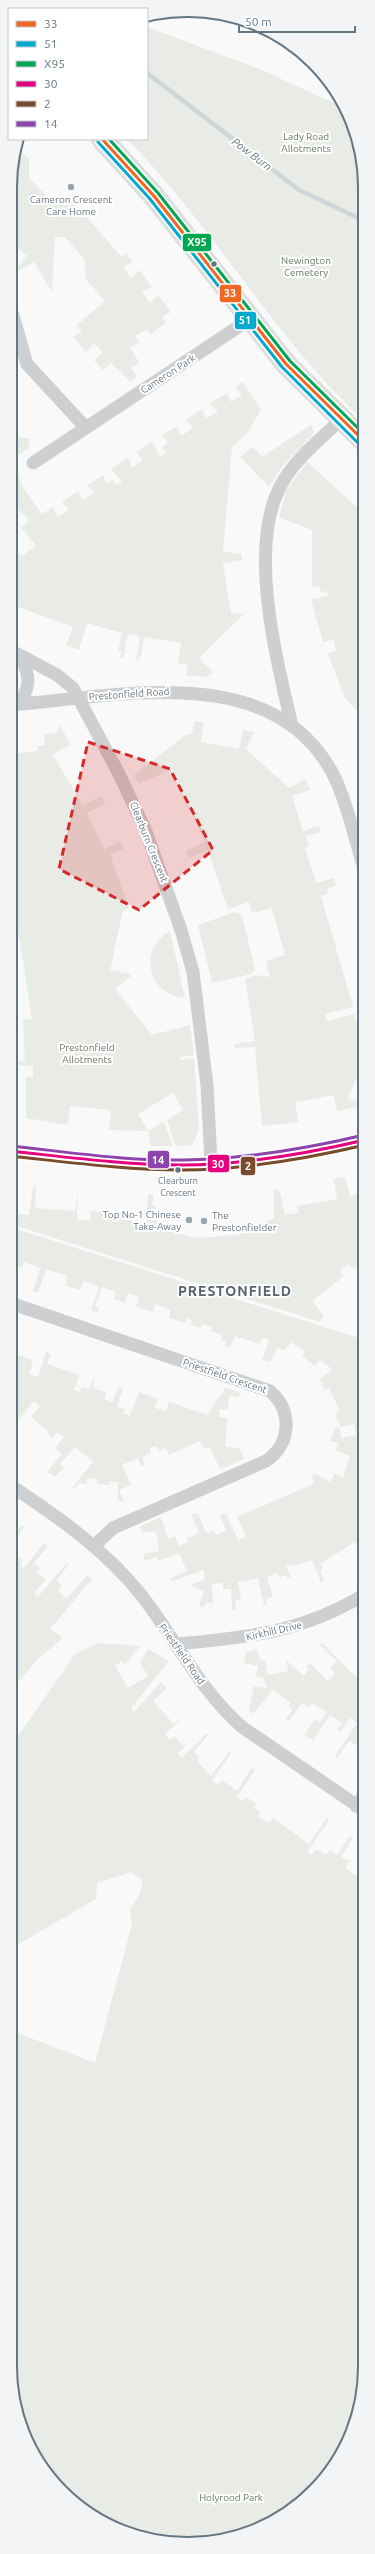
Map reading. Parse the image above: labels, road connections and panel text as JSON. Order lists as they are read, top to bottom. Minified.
{"streets":{"street":["Cameron Park","Prestonfield Road","Clearburn Crescent","Priestfield Crescent","Kirkhill Drive","Priestfield Road"]},"crossings":[["Prestonfield Road","Clearburn Crescent"],["Priestfield Crescent","Priestfield Road"],["Kirkhill Drive","Priestfield Road"]],"districts":["PRESTONFIELD"],"water":["Pow Burn"],"parks":["Lady Road Allotments","Newington Cemetery","Prestonfield Allotments","Holyrood Park"],"places":["Cameron Crescent Care Home","Clearburn Crescent","Top No-1 Chinese Take-Away","The Prestonfielder"],"lines":["transit line 33","transit line X95","transit line 51","transit line 14","transit line 30","transit line 2"],"legend":["33","51","X95","30","2","14"],"scale_bar":"50 m"}
